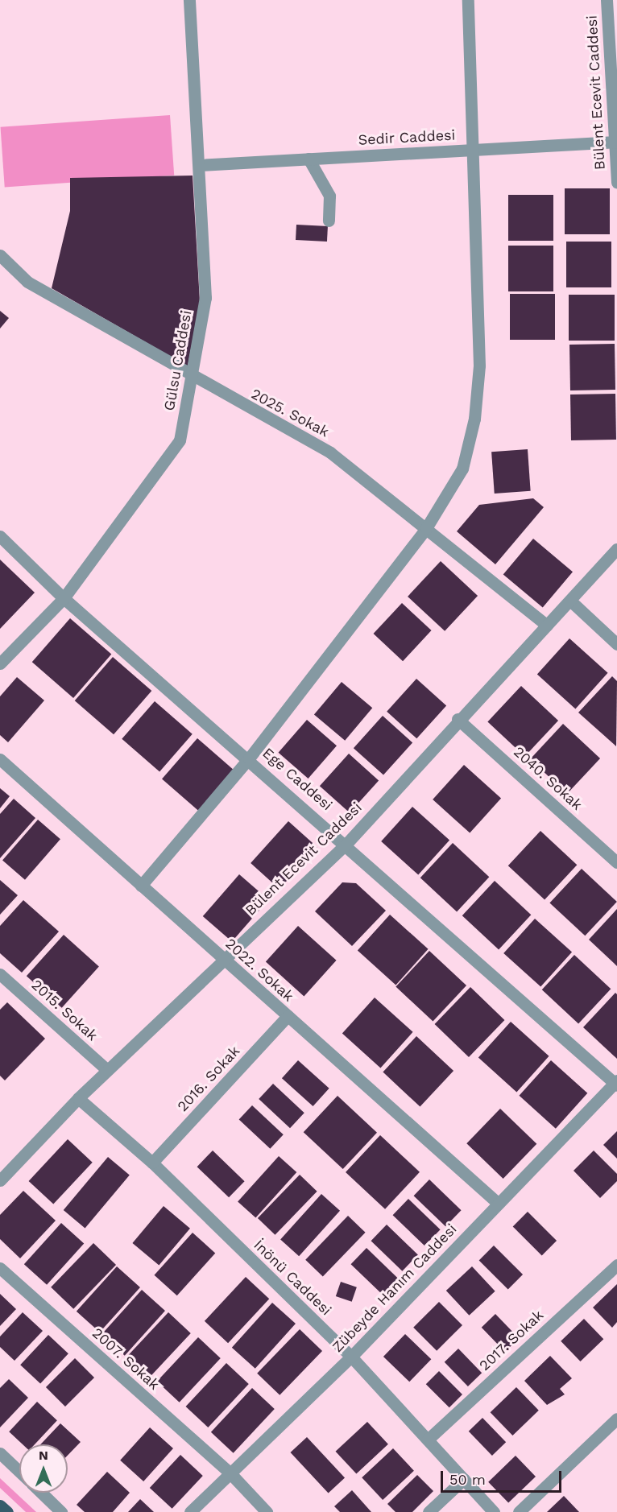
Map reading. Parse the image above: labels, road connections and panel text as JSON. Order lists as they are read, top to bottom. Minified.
{"streets":{"street":["Bülent Ecevit Caddesi","Sedir Caddesi","Gülsu Caddesi","2025. Sokak","2040. Sokak","Ege Caddesi","2022. Sokak","2015. Sokak","2016. Sokak","İnönü Caddesi","Zübeyde Hanım Caddesi","2017. Sokak","2007. Sokak"]},"crossings":[["Bülent Ecevit Caddesi","Sedir Caddesi"],["Bülent Ecevit Caddesi","2025. Sokak"],["Bülent Ecevit Caddesi","2040. Sokak"],["Bülent Ecevit Caddesi","Ege Caddesi"],["Bülent Ecevit Caddesi","2022. Sokak"],["Bülent Ecevit Caddesi","2015. Sokak"],["Bülent Ecevit Caddesi","İnönü Caddesi"],["Sedir Caddesi","Gülsu Caddesi"],["Gülsu Caddesi","2025. Sokak"],["Gülsu Caddesi","Ege Caddesi"],["Ege Caddesi","Zübeyde Hanım Caddesi"],["2022. Sokak","2016. Sokak"],["2022. Sokak","Zübeyde Hanım Caddesi"],["2016. Sokak","İnönü Caddesi"],["İnönü Caddesi","Zübeyde Hanım Caddesi"],["İnönü Caddesi","2017. Sokak"],["Zübeyde Hanım Caddesi","2007. Sokak"]],"scale_bar":"50 m","north":"top"}
